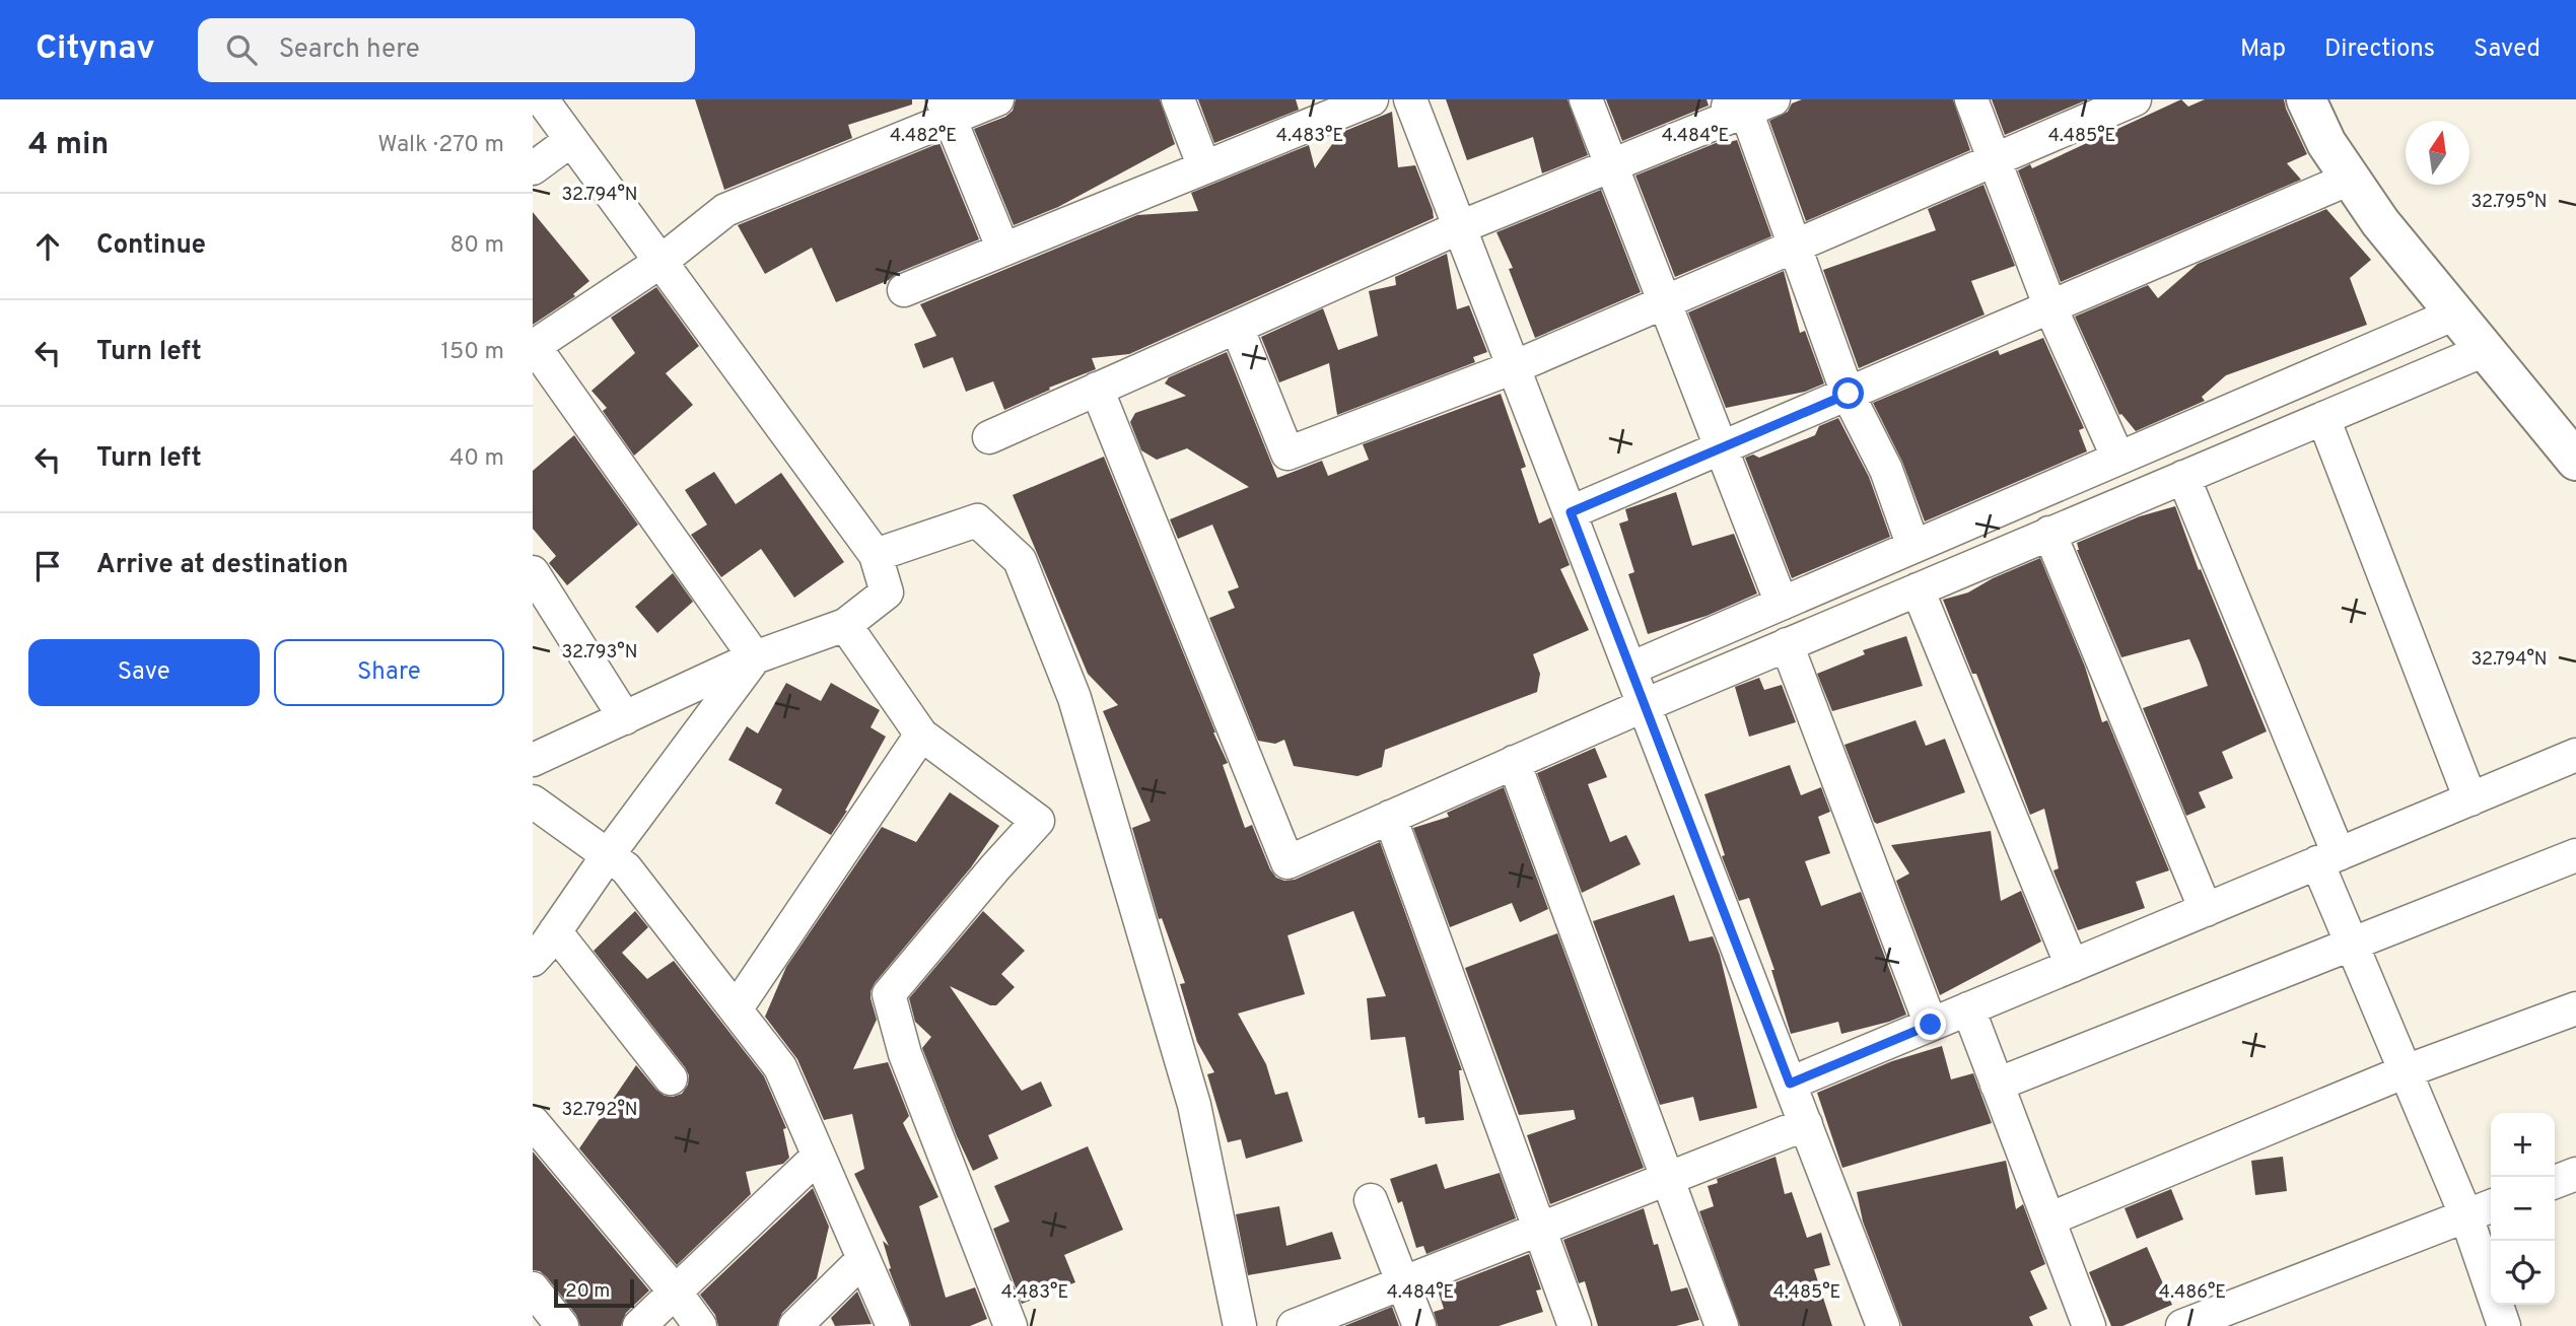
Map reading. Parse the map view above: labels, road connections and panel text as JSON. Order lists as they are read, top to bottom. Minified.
{"scale_bar":"20 m","north":"top","page":{"header":"Citynav","search":"Search here","nav":["Map","Directions","Saved"],"heading":["4 min","Walk · 270 m"],"list":[["Continue","80 m"],["Turn left","150 m"],["Turn left","40 m"],"Arrive at destination"],"buttons":["Save","Share"],"map_buttons":["+","−"],"scale":"20 m"},"coordinates":["4.482°E","4.483°E","4.484°E","4.485°E","32.794°N","32.795°N","32.793°N","32.792°N","4.486°E"]}
